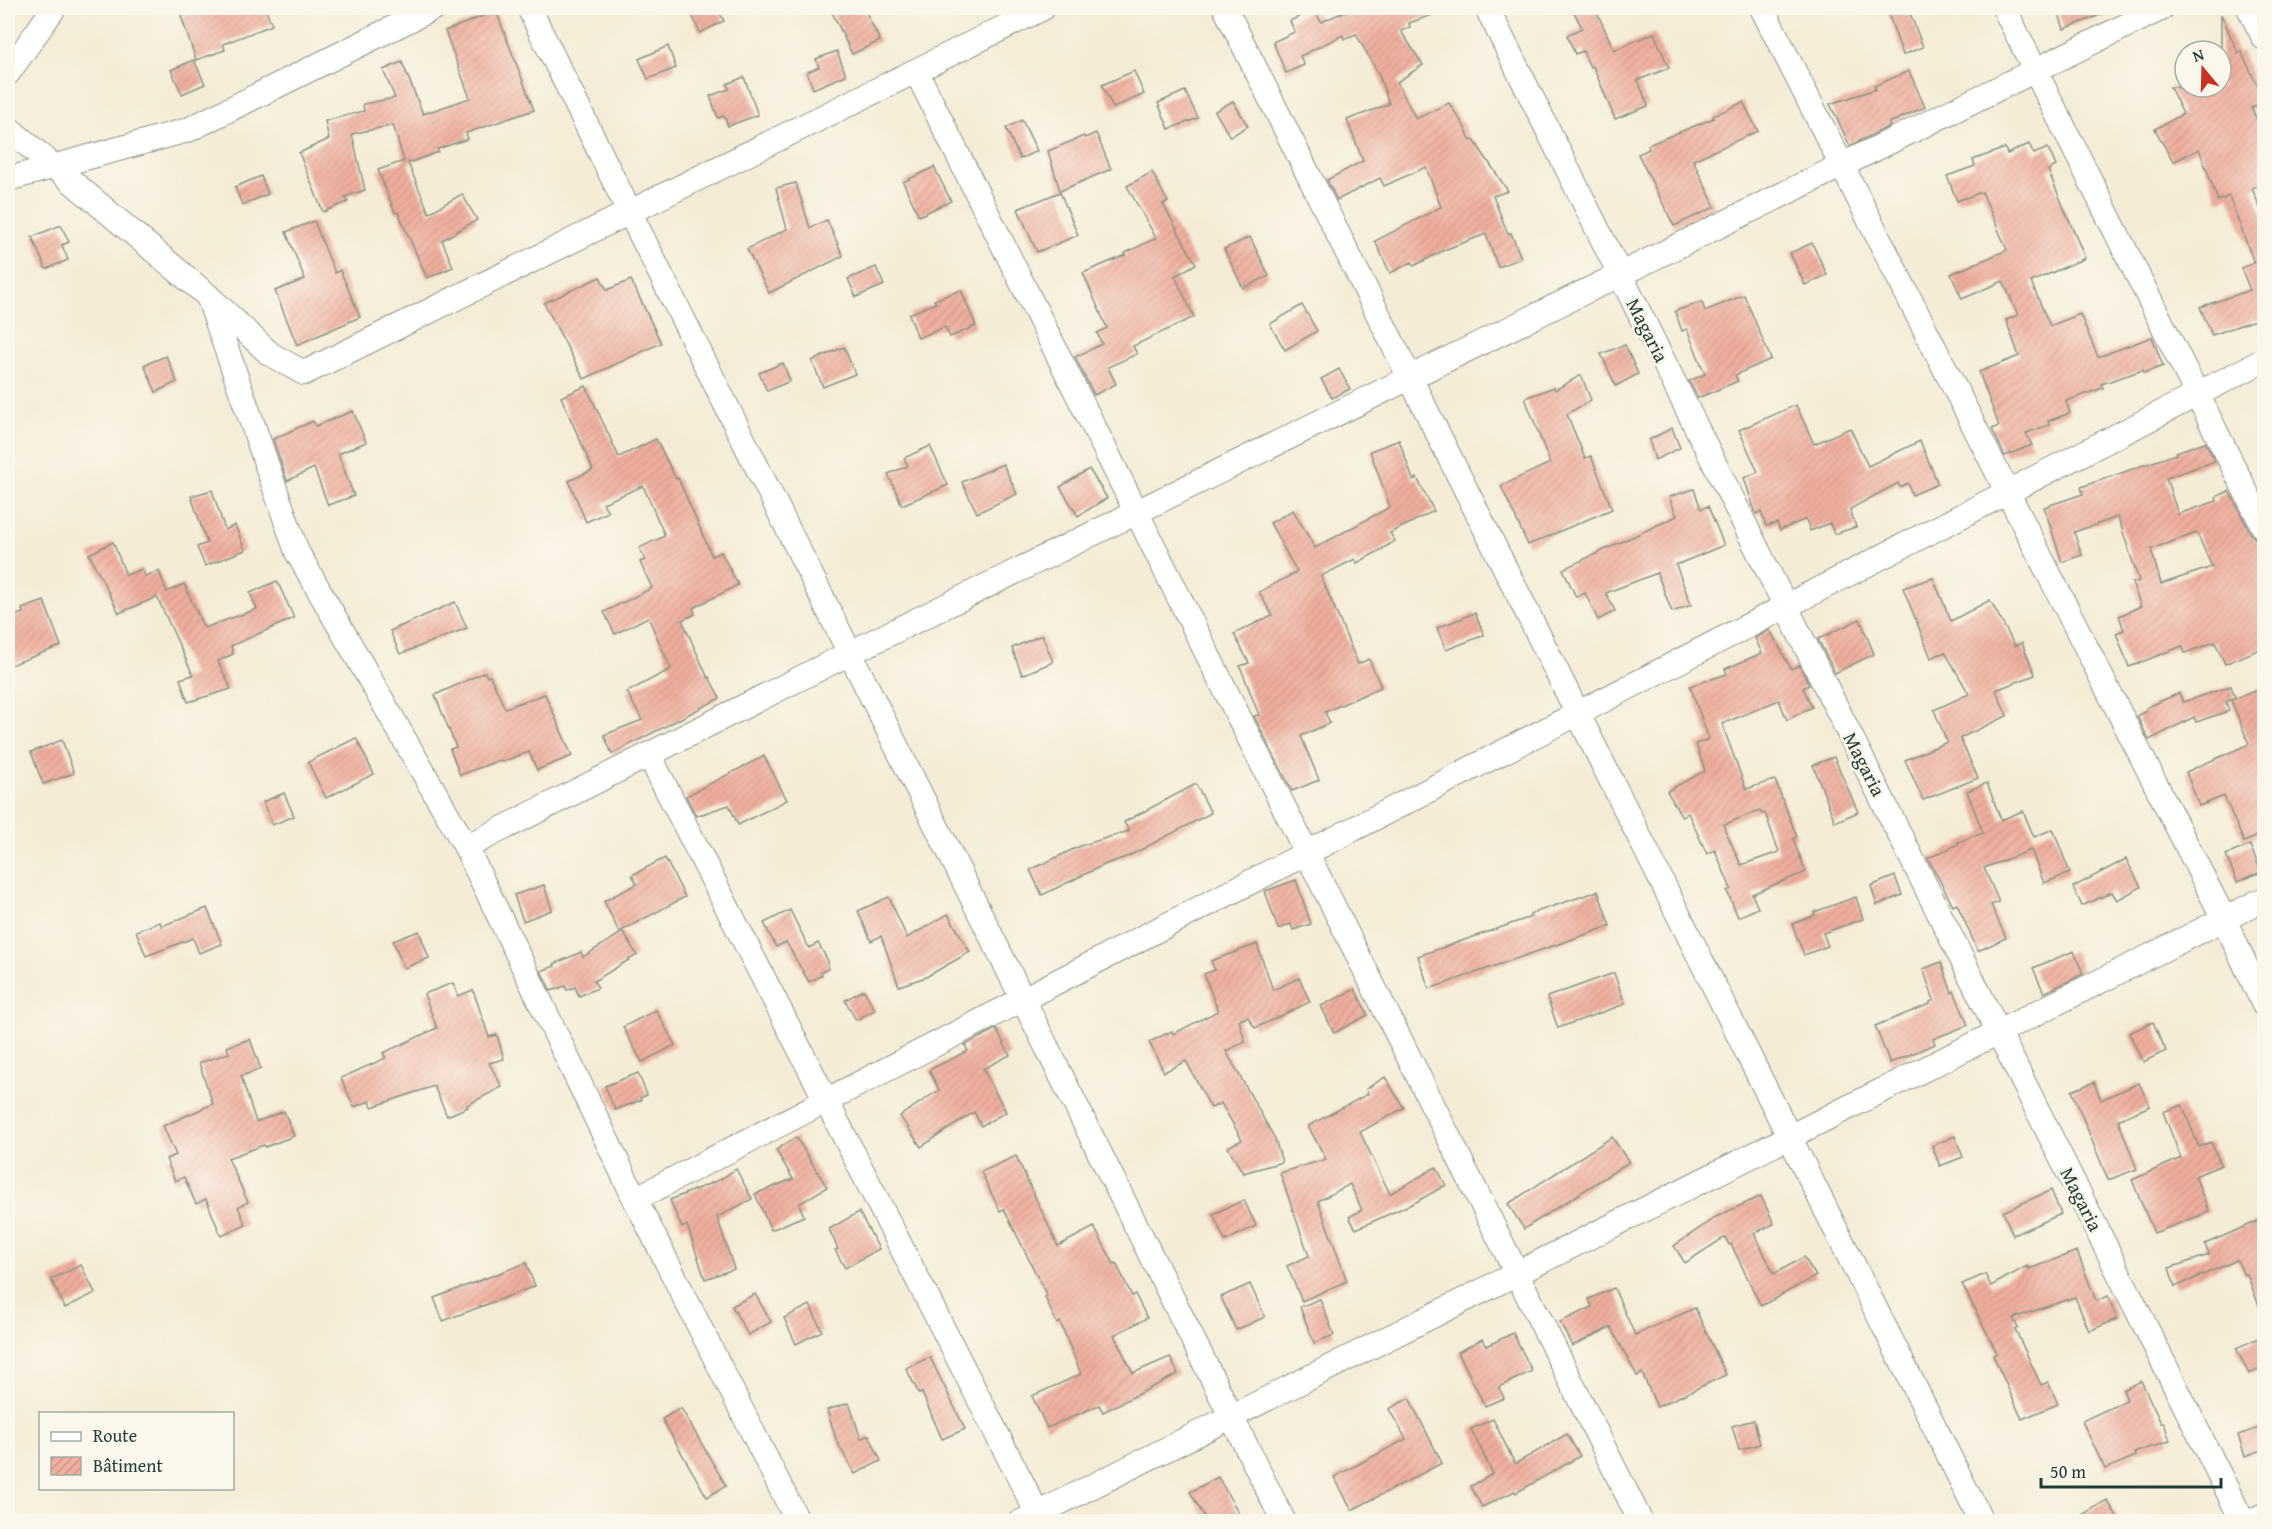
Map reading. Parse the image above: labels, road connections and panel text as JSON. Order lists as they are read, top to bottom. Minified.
{"streets":{"street":["Magaria"]},"legend":["Route","Bâtiment"],"scale_bar":"50 m","north":"top"}
